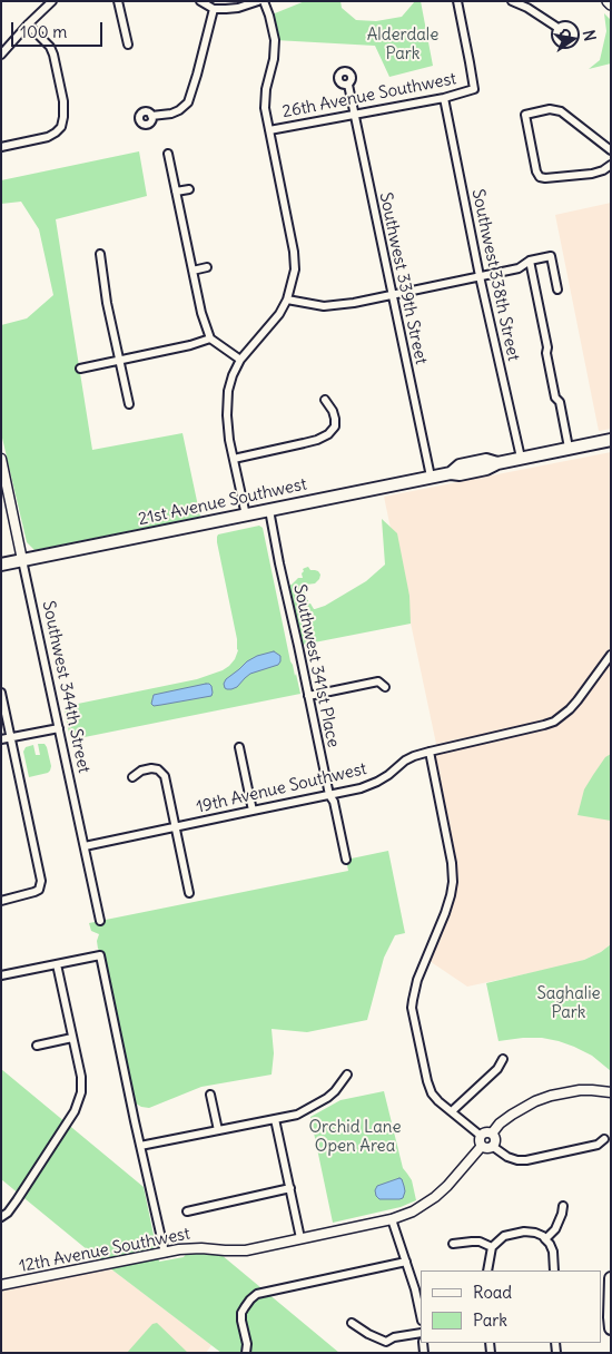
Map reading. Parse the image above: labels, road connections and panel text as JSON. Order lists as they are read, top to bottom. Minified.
{"streets":{"main road":["21st Avenue Southwest"],"street":["26th Avenue Southwest","Southwest 338th Street","Southwest 339th Street","Southwest 341st Place","Southwest 344th Street","19th Avenue Southwest","12th Avenue Southwest"]},"crossings":[["26th Avenue Southwest","Southwest 338th Street"],["26th Avenue Southwest","Southwest 339th Street"],["Southwest 338th Street","21st Avenue Southwest"],["Southwest 339th Street","21st Avenue Southwest"],["21st Avenue Southwest","Southwest 341st Place"],["21st Avenue Southwest","Southwest 344th Street"],["Southwest 341st Place","19th Avenue Southwest"],["Southwest 344th Street","19th Avenue Southwest"]],"parks":["Alderdale Park","Saghalie Park","Orchid Lane Open Area"],"legend":["Road","Park"],"scale_bar":"100 m","north":"right"}
